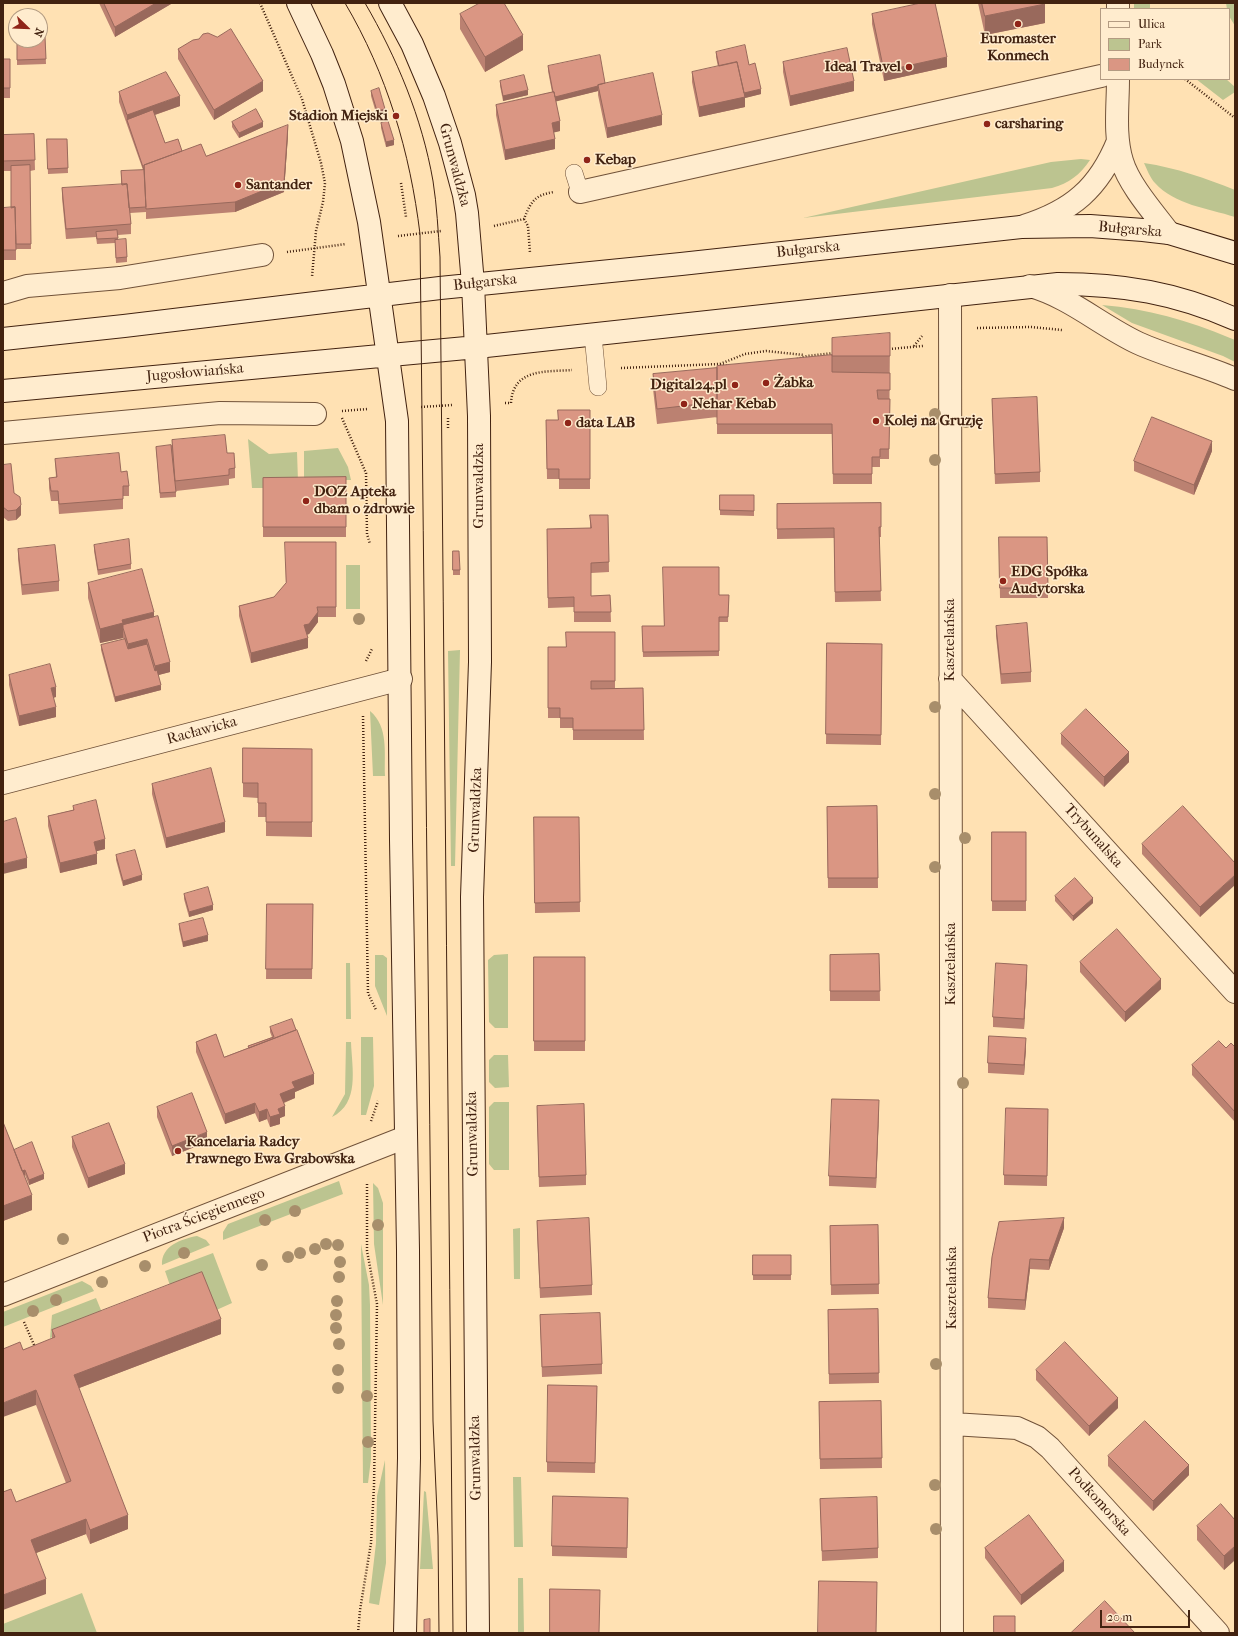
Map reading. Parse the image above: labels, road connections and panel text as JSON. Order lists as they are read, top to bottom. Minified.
{"streets":{"street":["Grunwaldzka","Bułgarska","Jugosłowiańska","Kasztelańska","Racławicka","Trybunalska","Piotra Ściegiennego","Podkomorska"]},"crossings":[["Grunwaldzka","Bułgarska"],["Kasztelańska","Trybunalska"],["Kasztelańska","Podkomorska"]],"places":["Euromaster Konmech","Ideal Travel","Stadion Miejski","carsharing","Kebap","Santander","Żabka","Digital24.pl","Nehar Kebab","Kolej na Gruzję","data LAB","DOZ Apteka dbam o zdrowie","EDG Spółka Audytorska","Kancelaria Radcy Prawnego Ewa Grabowska"],"legend":["Ulica","Park","Budynek"],"scale_bar":"20 m","north":"bottom right"}
